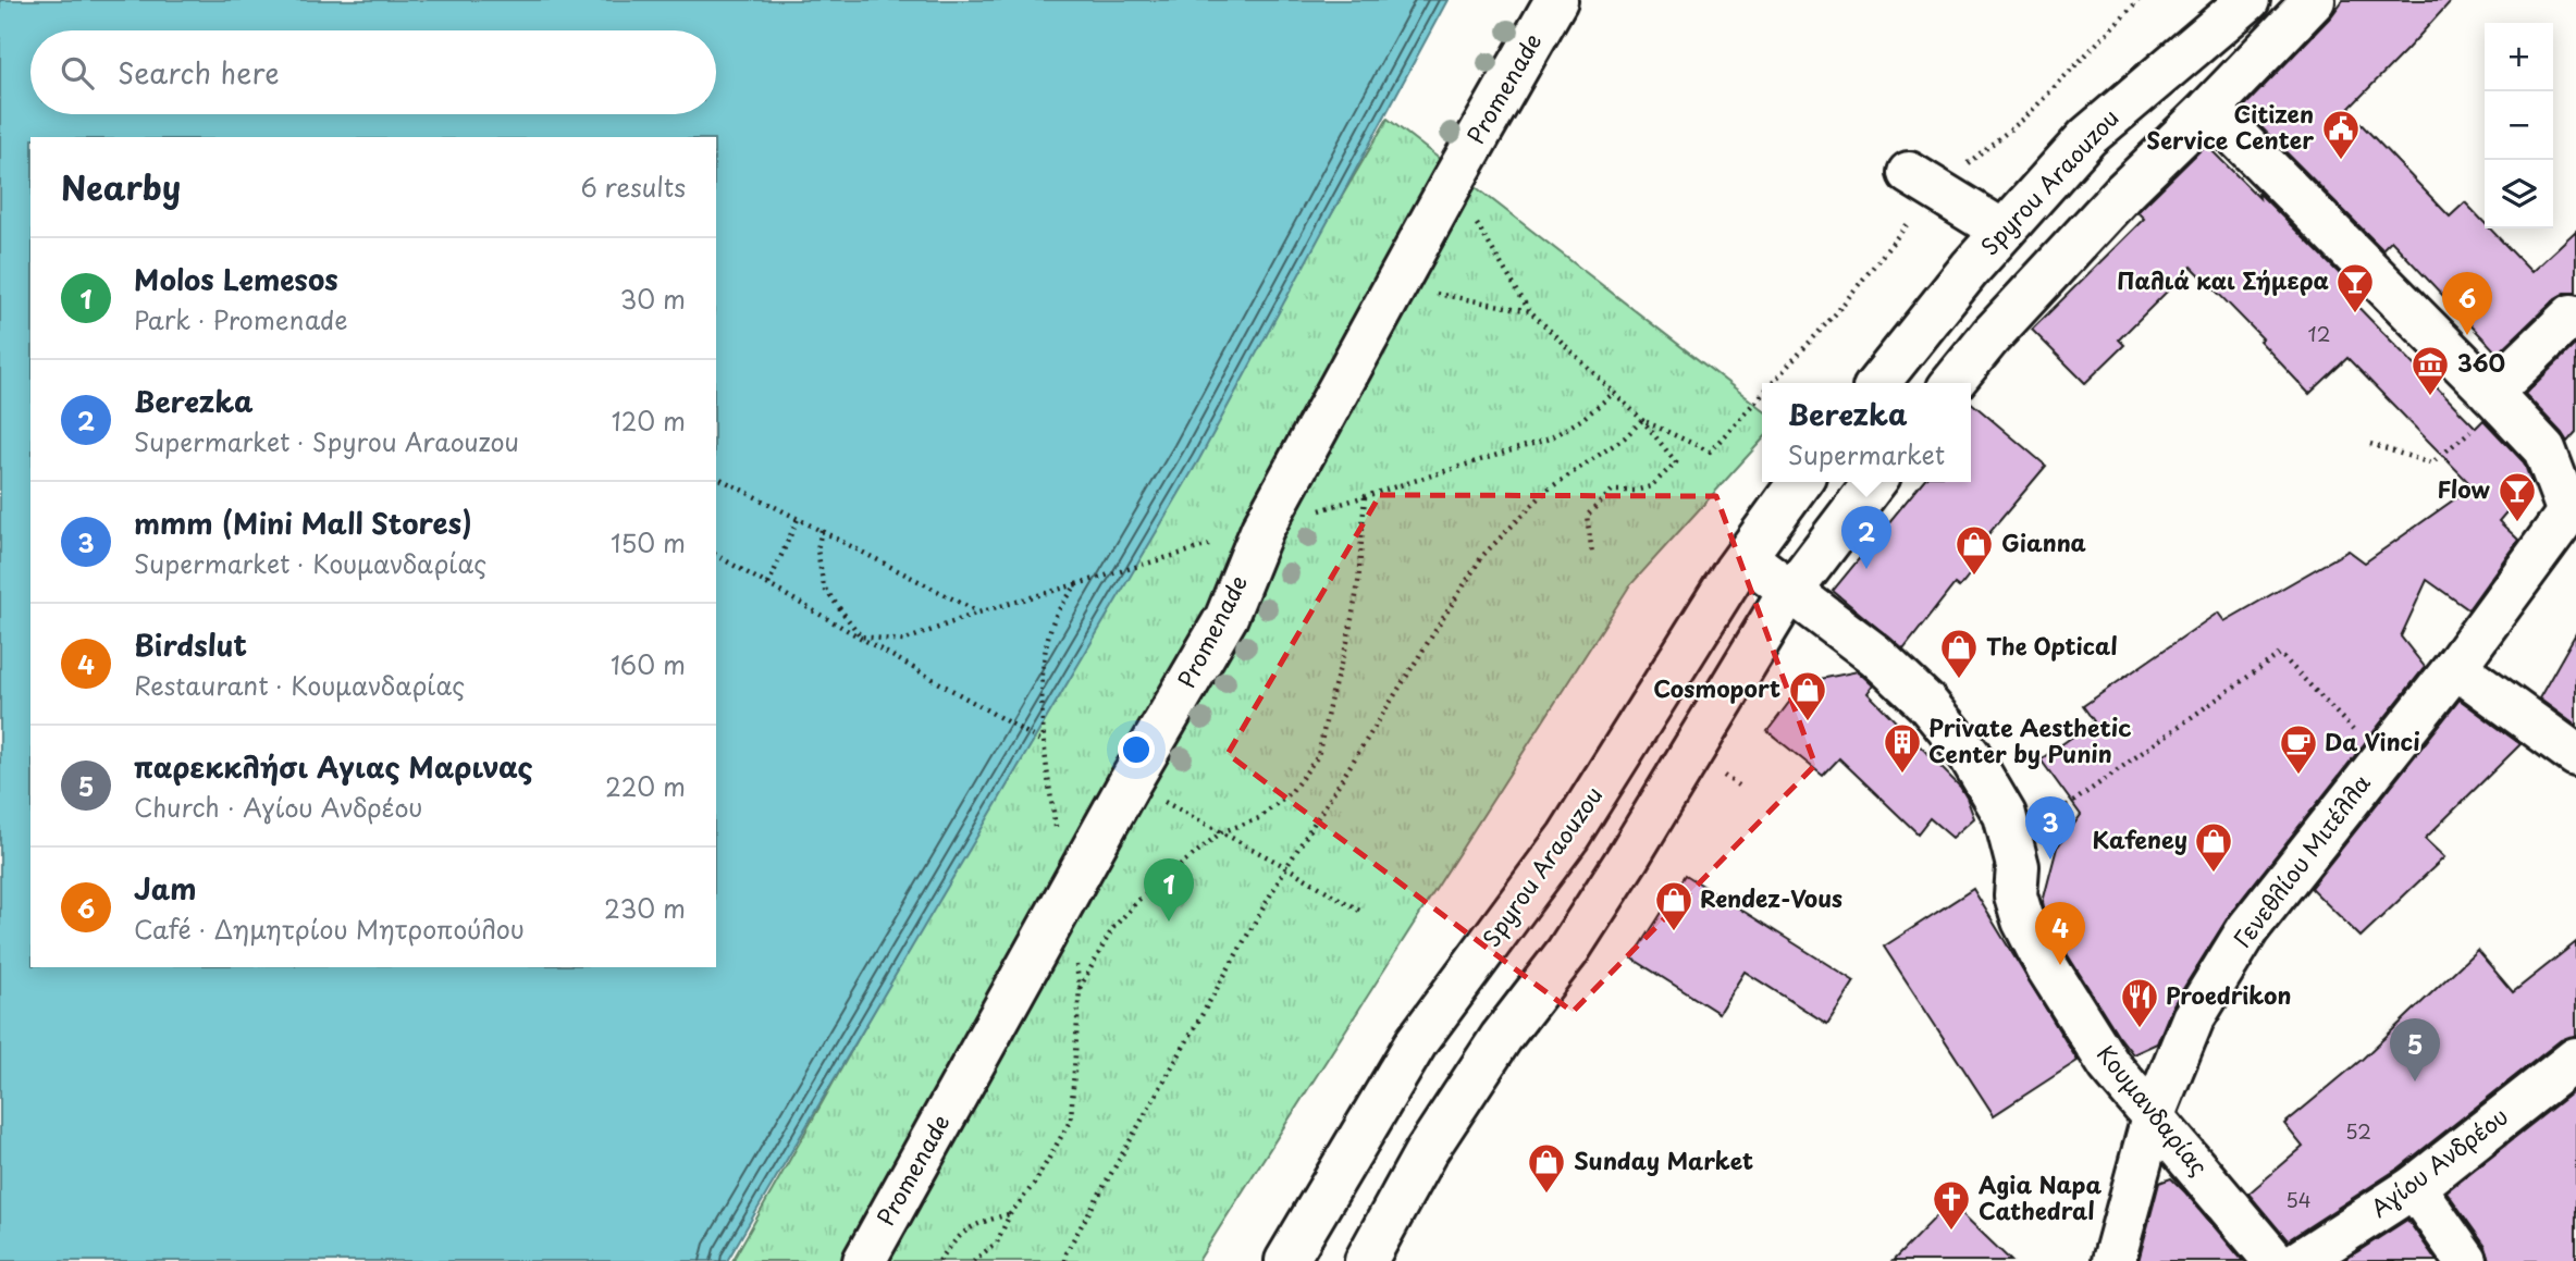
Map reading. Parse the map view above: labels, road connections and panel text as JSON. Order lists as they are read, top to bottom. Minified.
{"streets":{"street":["Promenade","Spyrou Araouzou","Γενεθλίου Μιτέλλα","Κουμανδαρίας","Αγίου Ανδρέου"]},"crossings":[["Spyrou Araouzou","Κουμανδαρίας"],["Γενεθλίου Μιτέλλα","Κουμανδαρίας"]],"places":{"public building":["Citizen Service Center"],"bar":["Παλιά και Σήμερα","Flow"],"museum":["360"],"shop":["Gianna","The Optical","Cosmoport","Kafeney","Rendez-Vous","Sunday Market"],"building":["Private Aesthetic Center by Punin"],"cafe":["Da Vinci"],"restaurant":["Proedrikon"],"church":["Agia Napa Cathedral"]},"house_numbers":["12","52","54"],"page":{"map_buttons":["+","−"],"search":"Search here","heading":["Nearby","6 results"],"list":[{"mark":"1","name":"Molos Lemesos","note":"Park · Promenade","value":"30 m"},{"mark":"2","name":"Berezka","note":"Supermarket · Spyrou Araouzou","value":"120 m"},{"mark":"3","name":"mmm (Mini Mall Stores)","note":"Supermarket · Κουμανδαρίας","value":"150 m"},{"mark":"4","name":"Birdslut","note":"Restaurant · Κουμανδαρίας","value":"160 m"},{"mark":"5","name":"παρεκκλήσι Αγιας Μαρινας","note":"Church · Αγίου Ανδρέου","value":"220 m"},{"mark":"6","name":"Jam","note":"Café · Δημητρίου Μητροπούλου","value":"230 m"}],"pins":["6","2","3","1","4","5"],"popup":["Berezka","Supermarket"]}}
